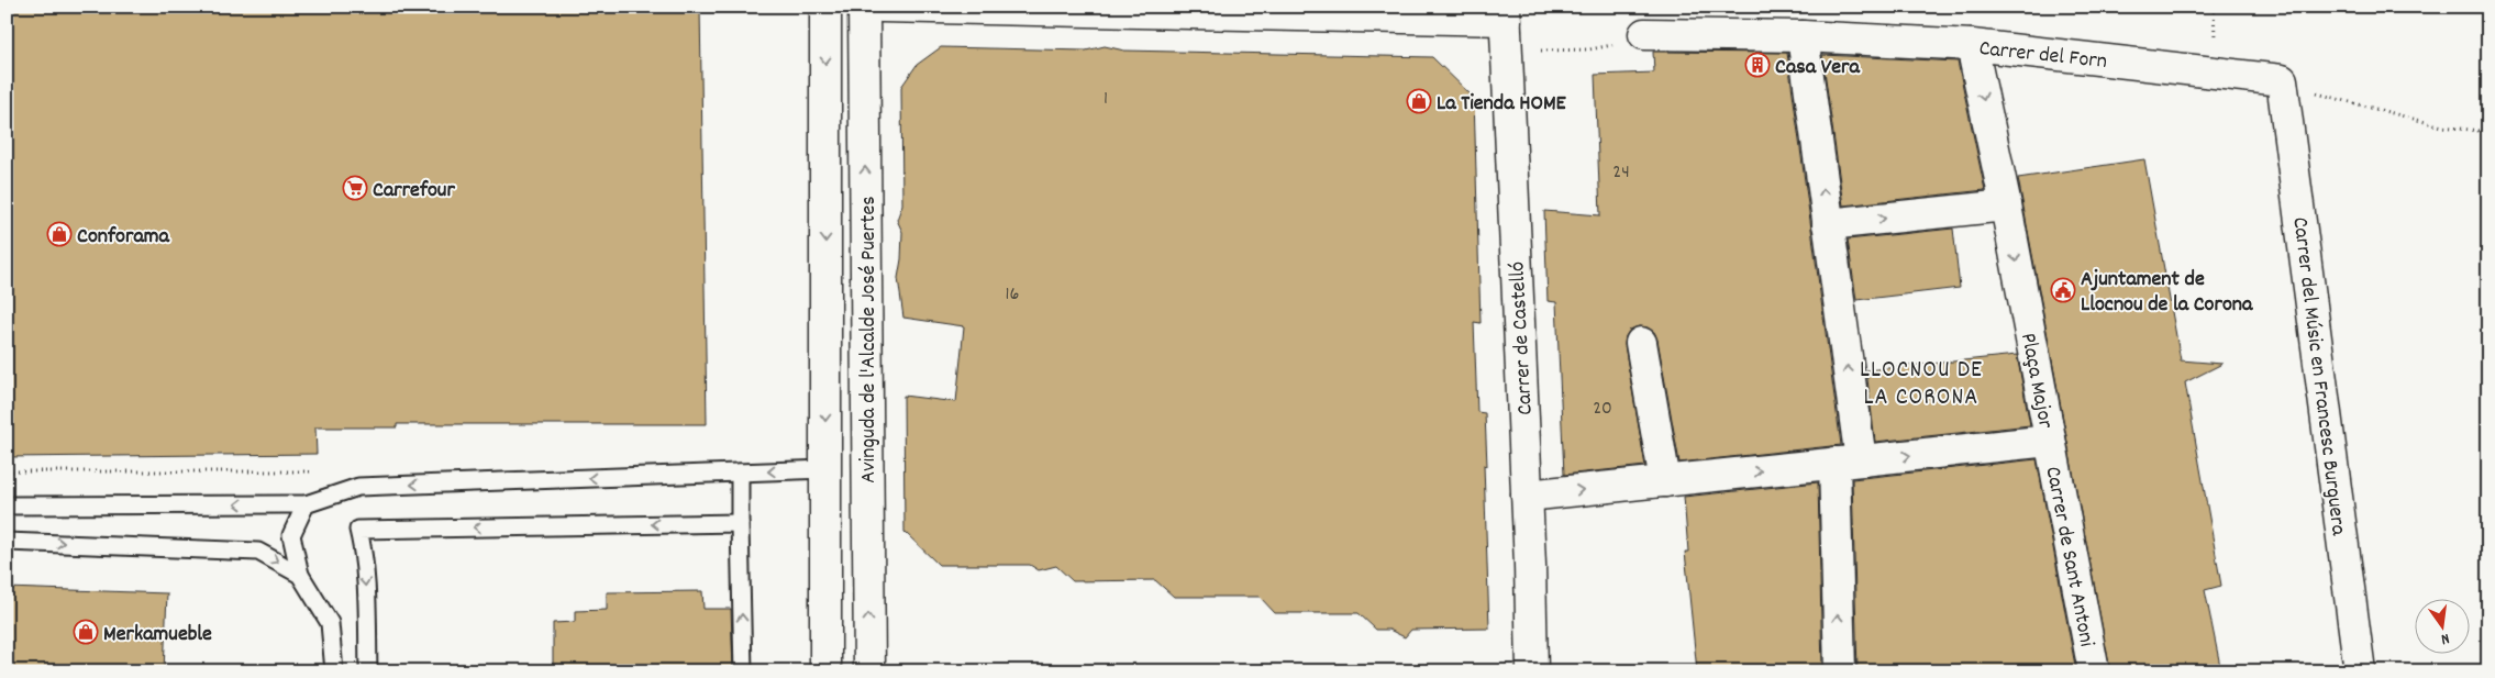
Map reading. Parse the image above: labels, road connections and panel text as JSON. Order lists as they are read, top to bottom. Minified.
{"streets":{"street":["Carrer del Forn","Carrer de Castelló","Avinguda de l'Alcalde José Puertes","Carrer del Músic en Francesc Burguera","Plaça Major","Carrer de Sant Antoni"]},"crossings":[["Carrer del Forn","Carrer del Músic en Francesc Burguera"],["Carrer del Forn","Plaça Major"],["Carrer de Castelló","Plaça Major"],["Plaça Major","Carrer de Sant Antoni"]],"districts":["LLOCNOU DE LA CORONA"],"places":{"building":["Casa Vera"],"shop":["La Tienda HOME","Conforama","Merkamueble"],"supermarket":["Carrefour"],"public building":["Ajuntament de Llocnou de la Corona"]},"house_numbers":["1","24","16","20"],"north":"bottom"}
